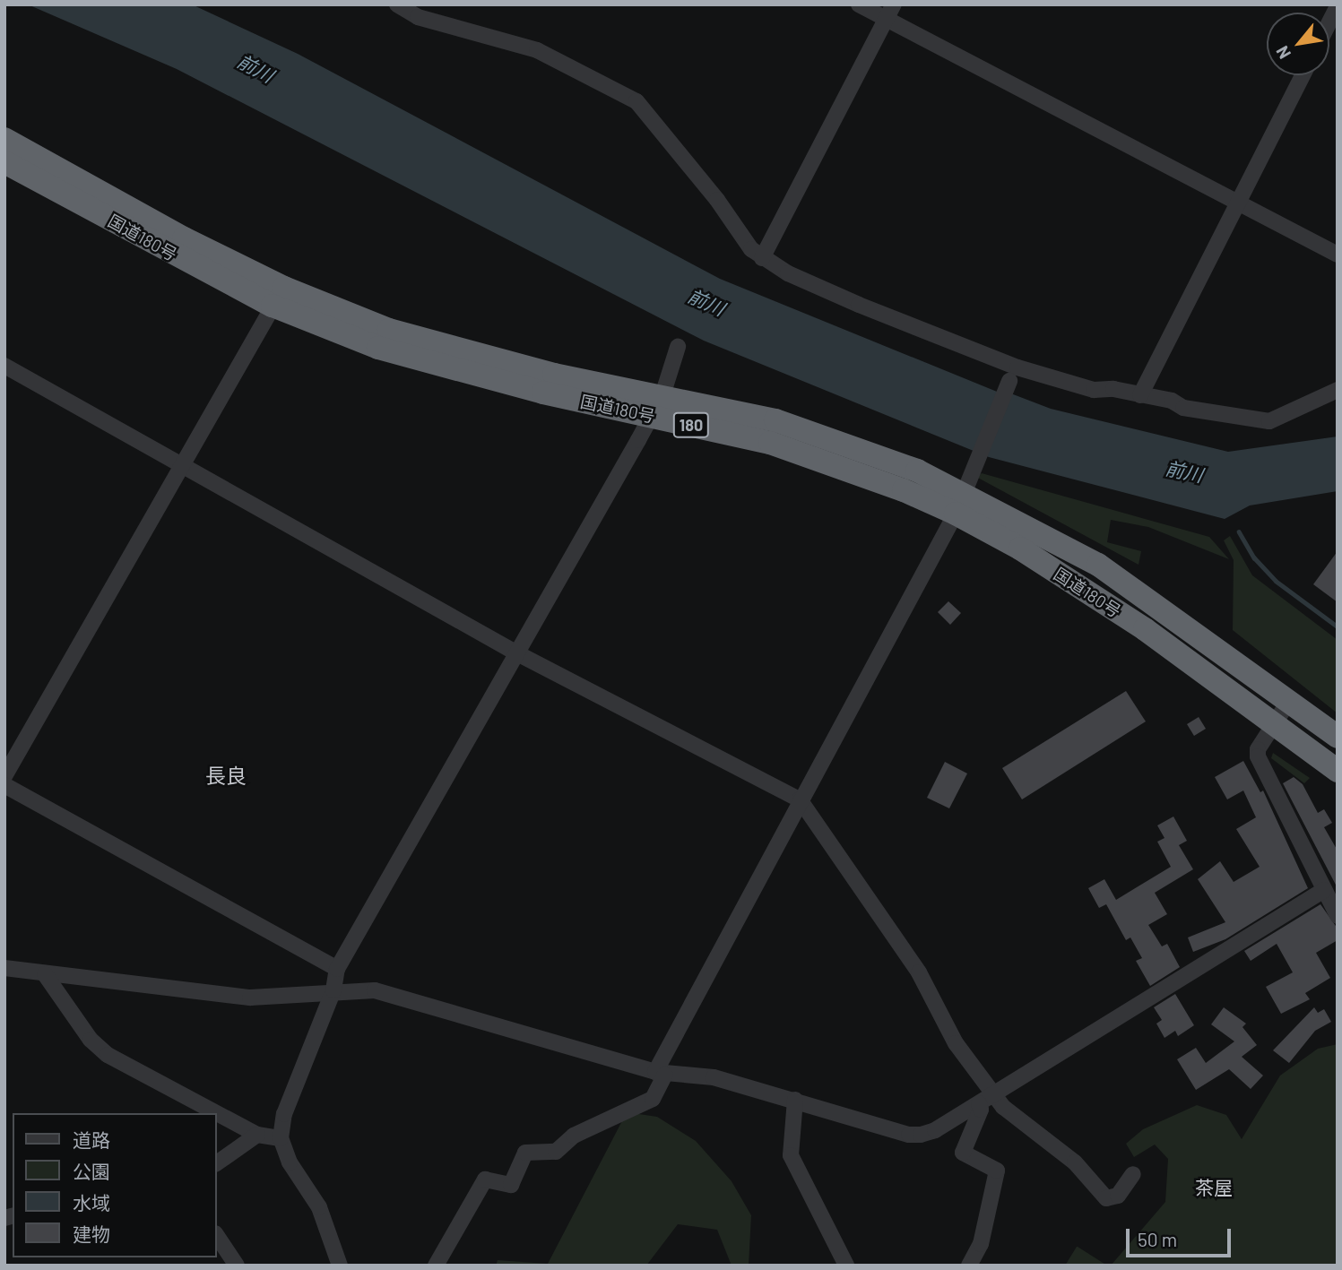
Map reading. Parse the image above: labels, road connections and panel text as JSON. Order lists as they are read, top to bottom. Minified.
{"streets":{"highway":["国道180号","180"]},"districts":["長良","茶屋"],"water":["前川"],"legend":["道路","公園","水域","建物"],"scale_bar":"50 m","north":"bottom left"}
